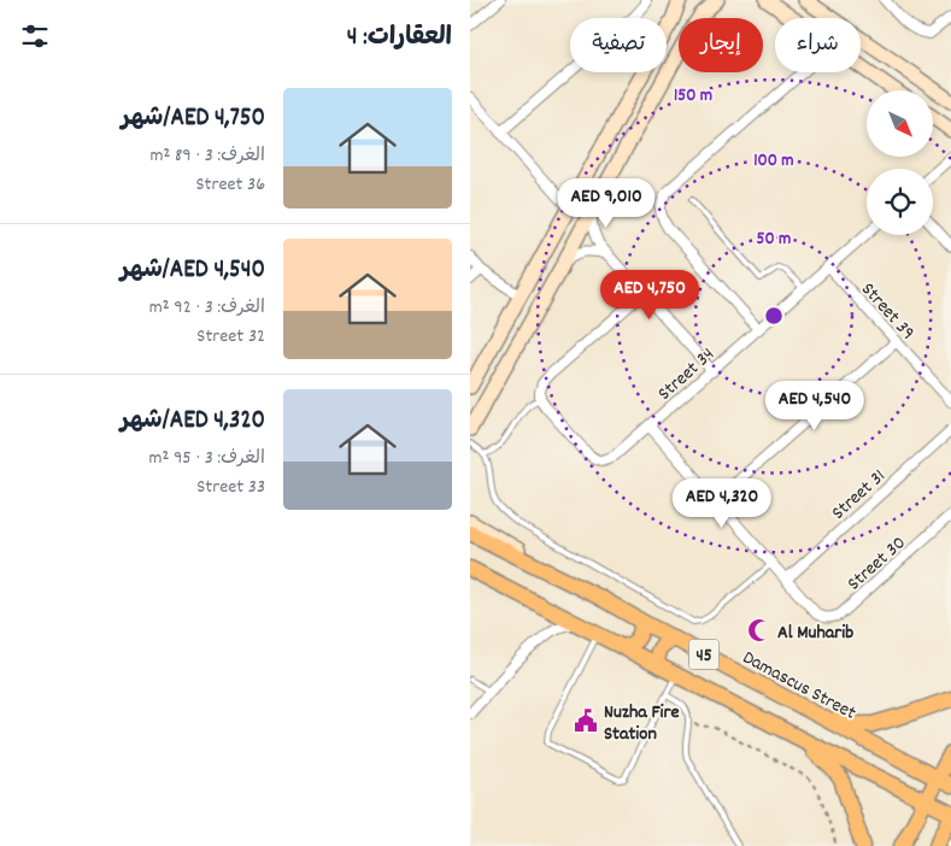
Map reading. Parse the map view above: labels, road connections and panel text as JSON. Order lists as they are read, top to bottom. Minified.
{"streets":{"main road":["45","Damascus Street"],"street":["Street 39","Street 34","Street 31","Street 30"]},"crossings":[["Street 39","Street 34"],["Street 31","Street 30"]],"places":{"mosque":["Al Muharib"],"public building":["Nuzha Fire Station"]},"north":"bottom right","page":{"heading":"العقارات: 4","chip":["شراء","إيجار","تصفية"],"list":[{"name":"AED 4,750/شهر","note":"الغرف: 3 · 89 m² · Street 36"},{"name":"AED 4,540/شهر","note":"الغرف: 3 · 92 m² · Street 32"},{"name":"AED 4,320/شهر","note":"الغرف: 3 · 95 m² · Street 33"}],"price":["AED 9,010","AED 4,750","AED 4,540","AED 4,320"]},"rings":["150 m","100 m","50 m"]}
